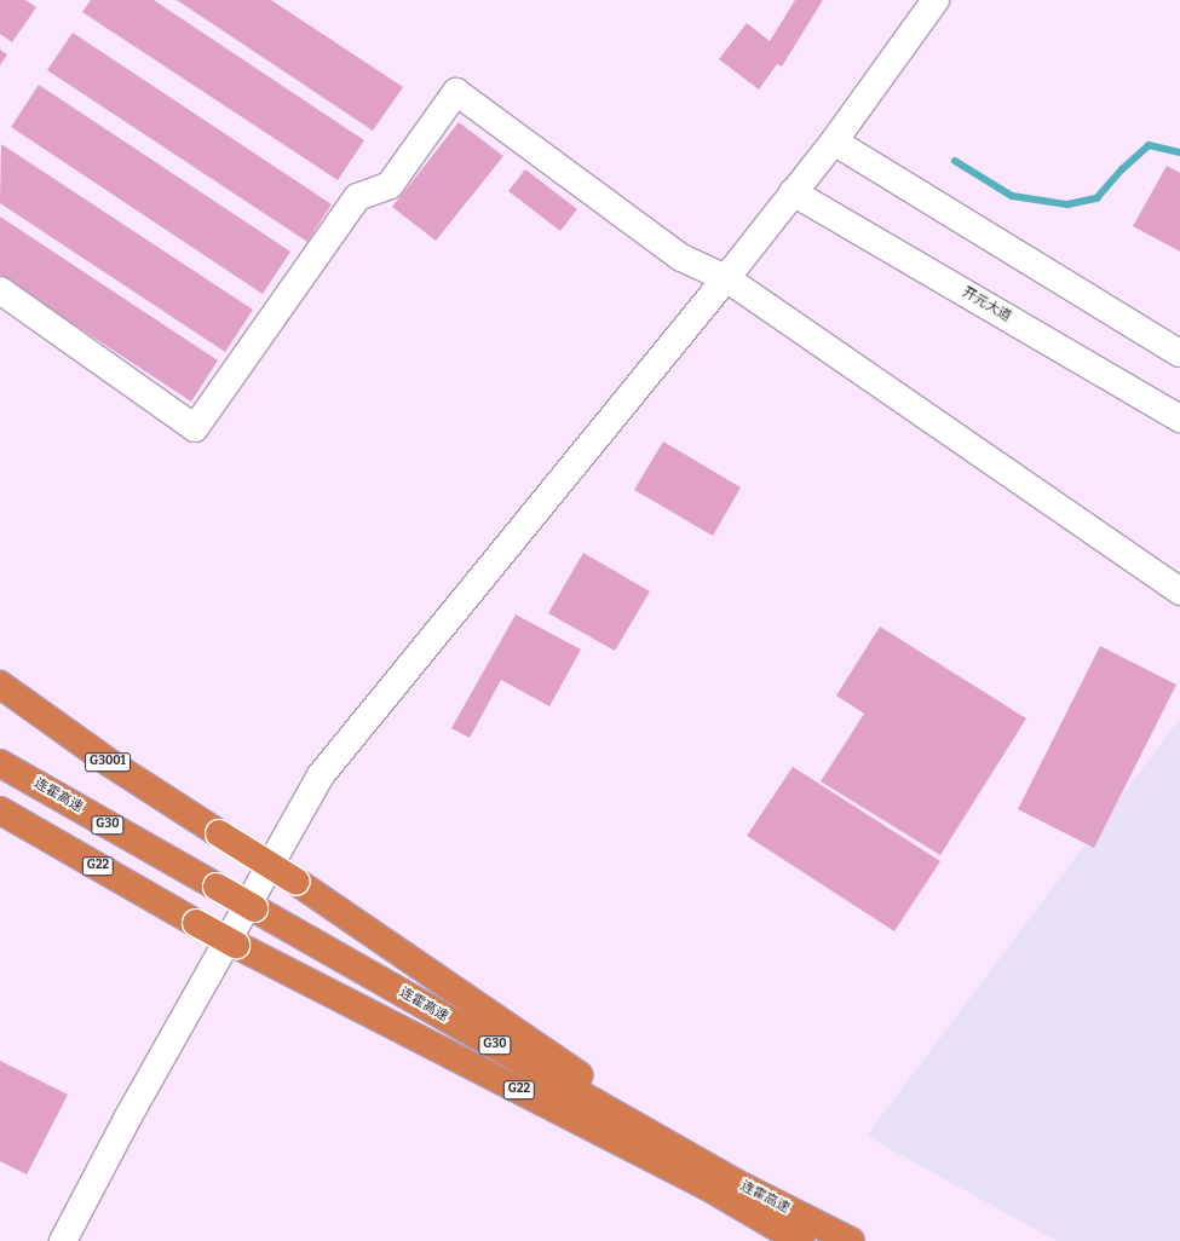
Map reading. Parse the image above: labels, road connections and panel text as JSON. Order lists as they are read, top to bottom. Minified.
{"streets":{"highway":["G3001","连霍高速","G30","G22"],"street":["开元大道"]},"crossings":[["G3001","连霍高速"]]}
